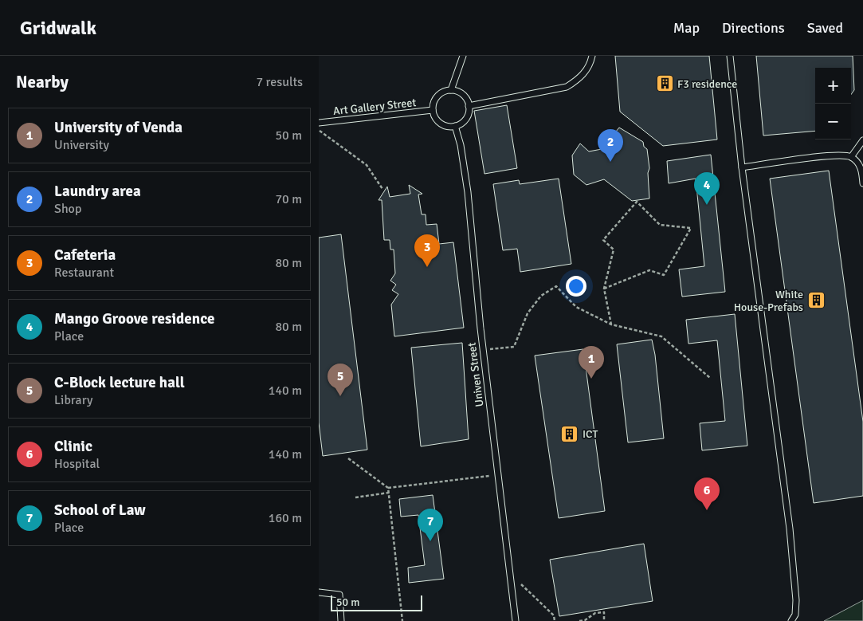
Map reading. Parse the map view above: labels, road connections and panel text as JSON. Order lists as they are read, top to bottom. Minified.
{"streets":{"lane":["Art Gallery Street","Univen Street"]},"crossings":[["Art Gallery Street","Univen Street"]],"places":{"building":["F3 residence","White House-Prefabs","ICT"]},"scale_bar":"50 m","page":{"header":"Gridwalk","nav":["Map","Directions","Saved"],"heading":["Nearby","7 results"],"map_buttons":["+","−"],"list":[{"mark":"1","name":"University of Venda","note":"University","value":"50 m"},{"mark":"2","name":"Laundry area","note":"Shop","value":"70 m"},{"mark":"3","name":"Cafeteria","note":"Restaurant","value":"80 m"},{"mark":"4","name":"Mango Groove residence","note":"Place","value":"80 m"},{"mark":"5","name":"C-Block lecture hall","note":"Library","value":"140 m"},{"mark":"6","name":"Clinic","note":"Hospital","value":"140 m"},{"mark":"7","name":"School of Law","note":"Place","value":"160 m"}],"pins":["2","4","3","1","5","6","7"],"scale":"50 m"}}
